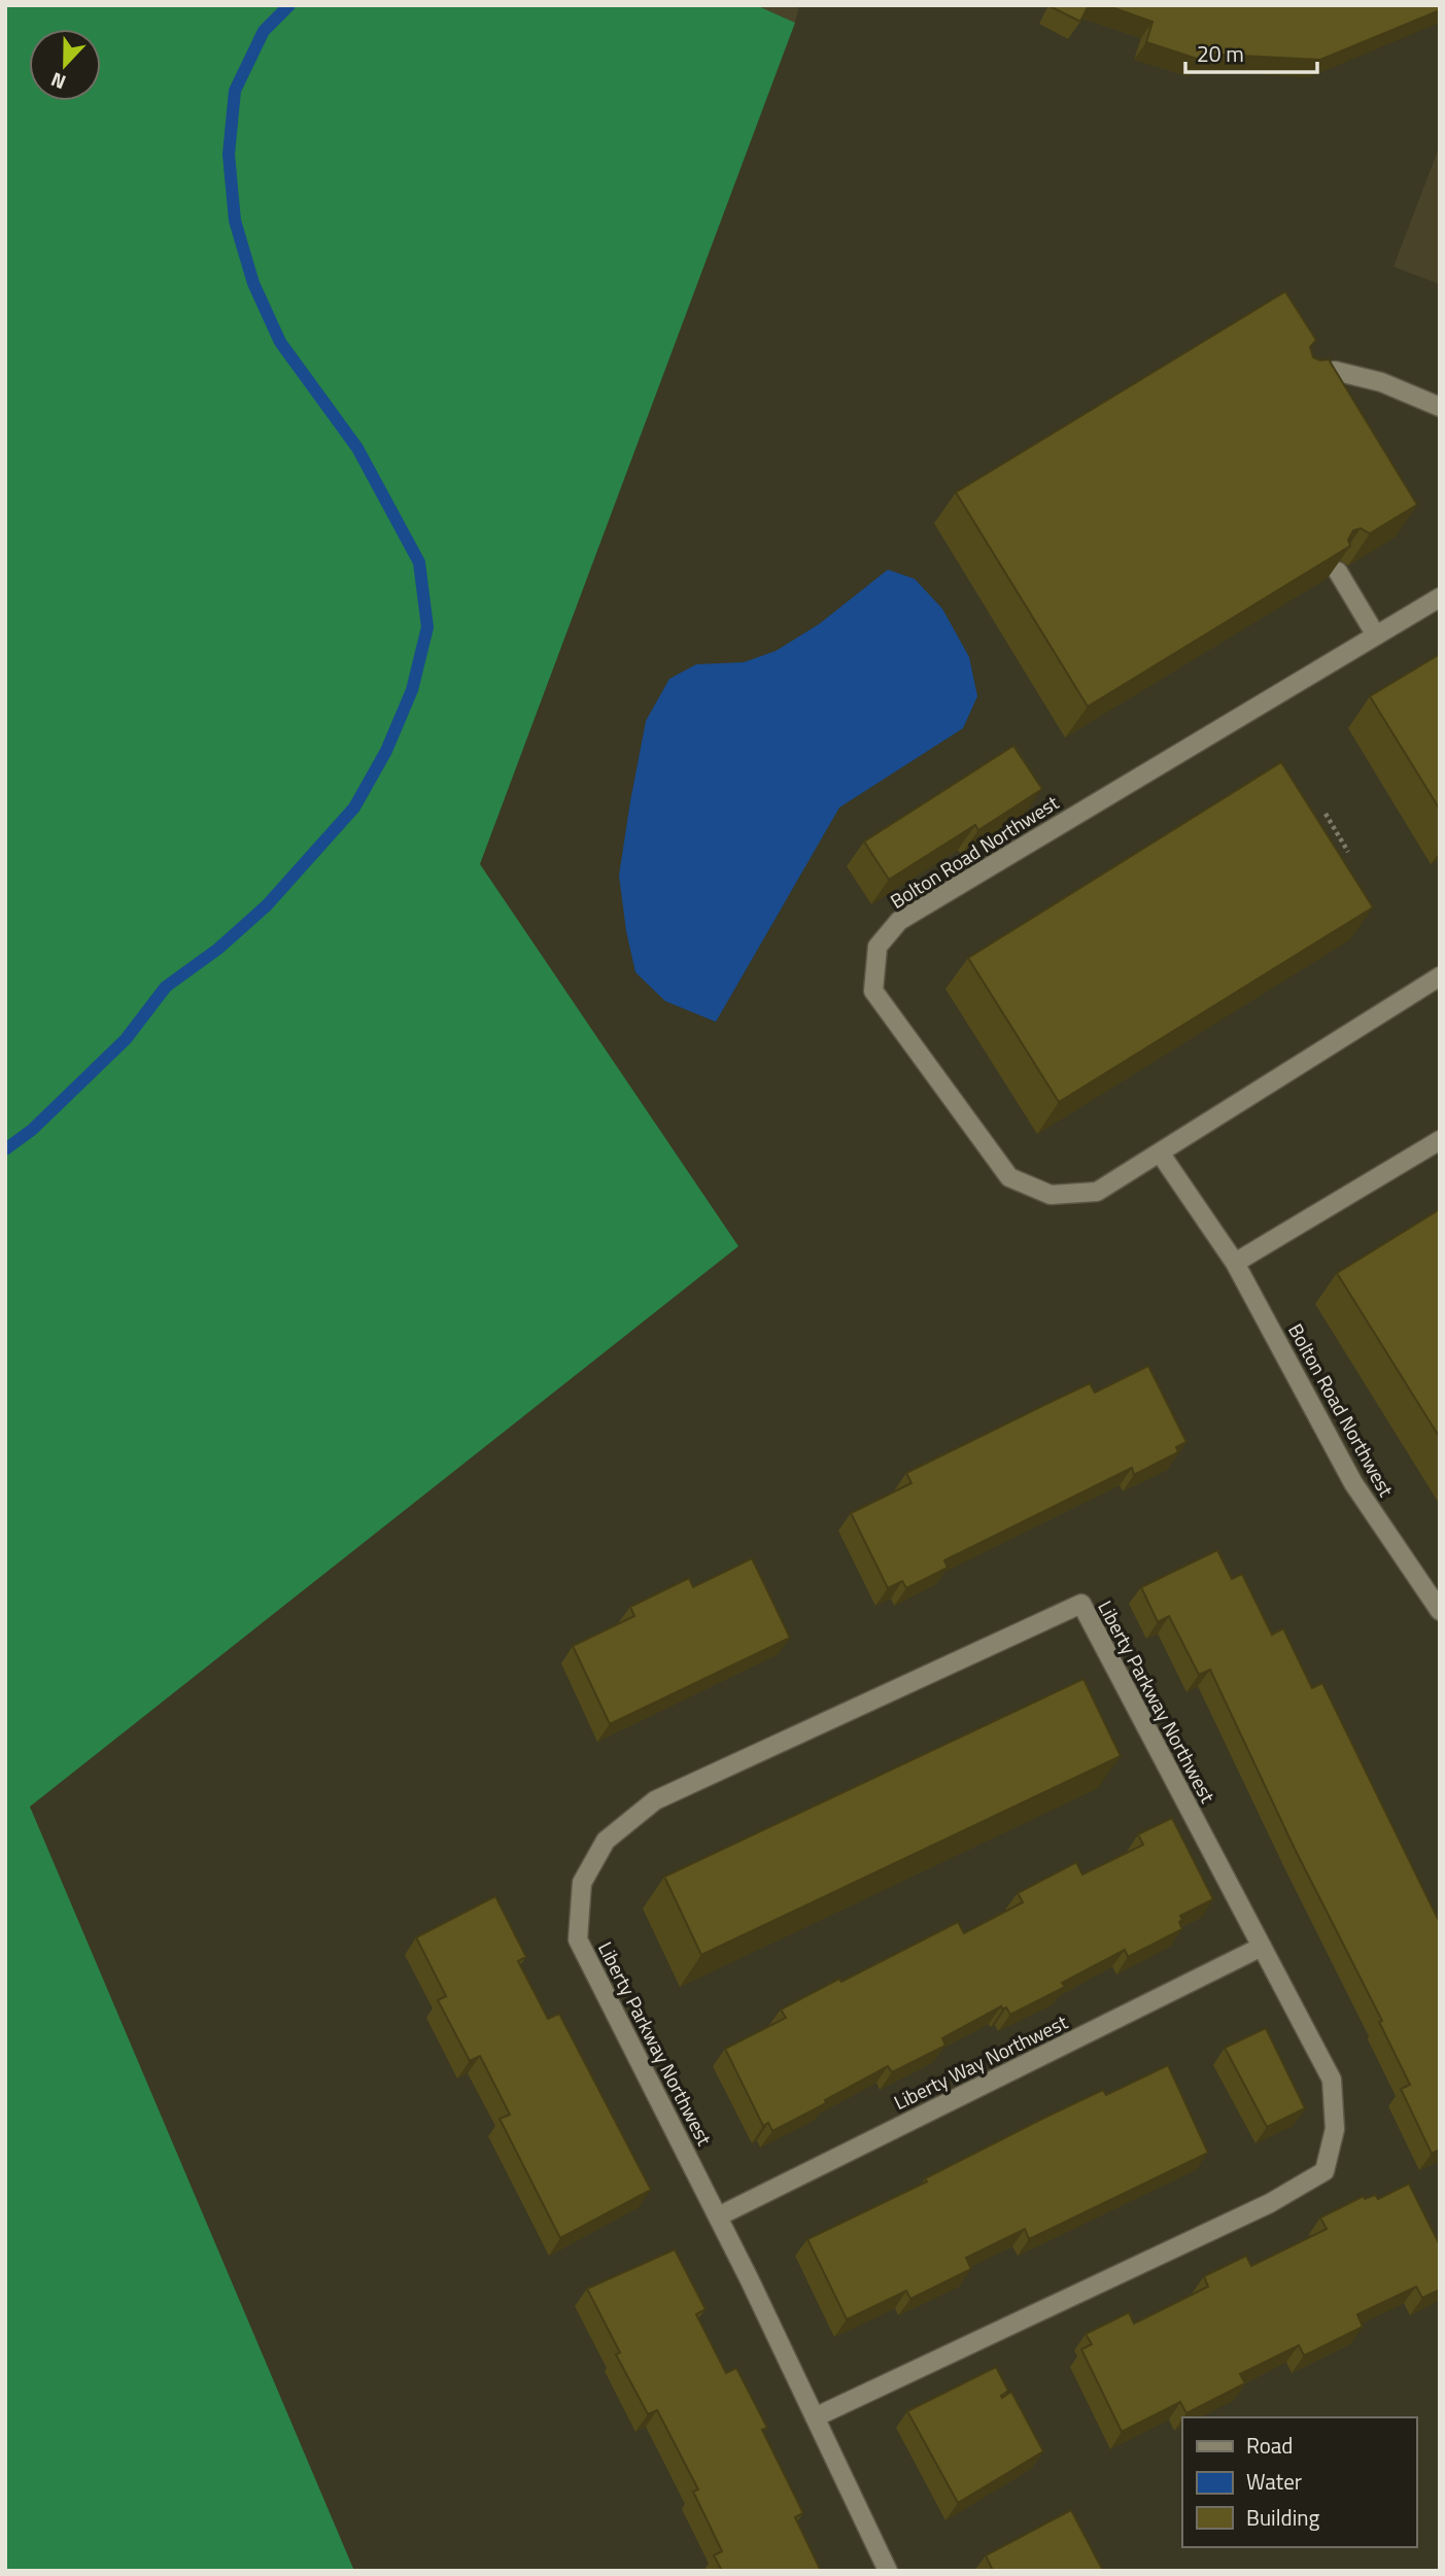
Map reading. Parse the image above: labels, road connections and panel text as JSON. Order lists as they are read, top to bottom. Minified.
{"streets":{"street":["Bolton Road Northwest","Liberty Parkway Northwest","Liberty Way Northwest"]},"crossings":[["Liberty Parkway Northwest","Liberty Way Northwest"]],"legend":["Road","Water","Building"],"scale_bar":"20 m","north":"bottom"}
